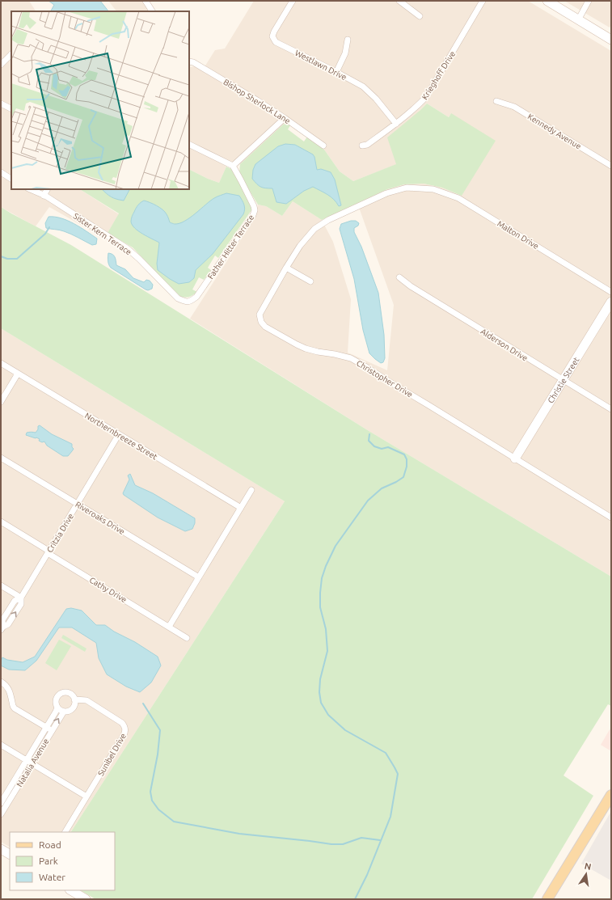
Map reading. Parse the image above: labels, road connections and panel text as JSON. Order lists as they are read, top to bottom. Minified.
{"streets":{"street":["Westlawn Drive","Krieghoff Drive","Bishop Sherlock Lane","Kennedy Avenue","Sister Kern Terrace","Malton Drive","Father Hitter Terrace","Alderson Drive","Christopher Drive","Christie Street","Northernbreeze Street","Riveroaks Drive","Critzia Drive","Cathy Drive","Sunibel Drive","Natalia Avenue"]},"crossings":[["Westlawn Drive","Krieghoff Drive"],["Sister Kern Terrace","Father Hitter Terrace"],["Malton Drive","Christopher Drive"],["Alderson Drive","Christie Street"],["Christopher Drive","Christie Street"],["Northernbreeze Street","Critzia Drive"],["Riveroaks Drive","Critzia Drive"],["Critzia Drive","Cathy Drive"],["Sunibel Drive","Natalia Avenue"]],"legend":["Road","Park","Water"],"north":"top"}
